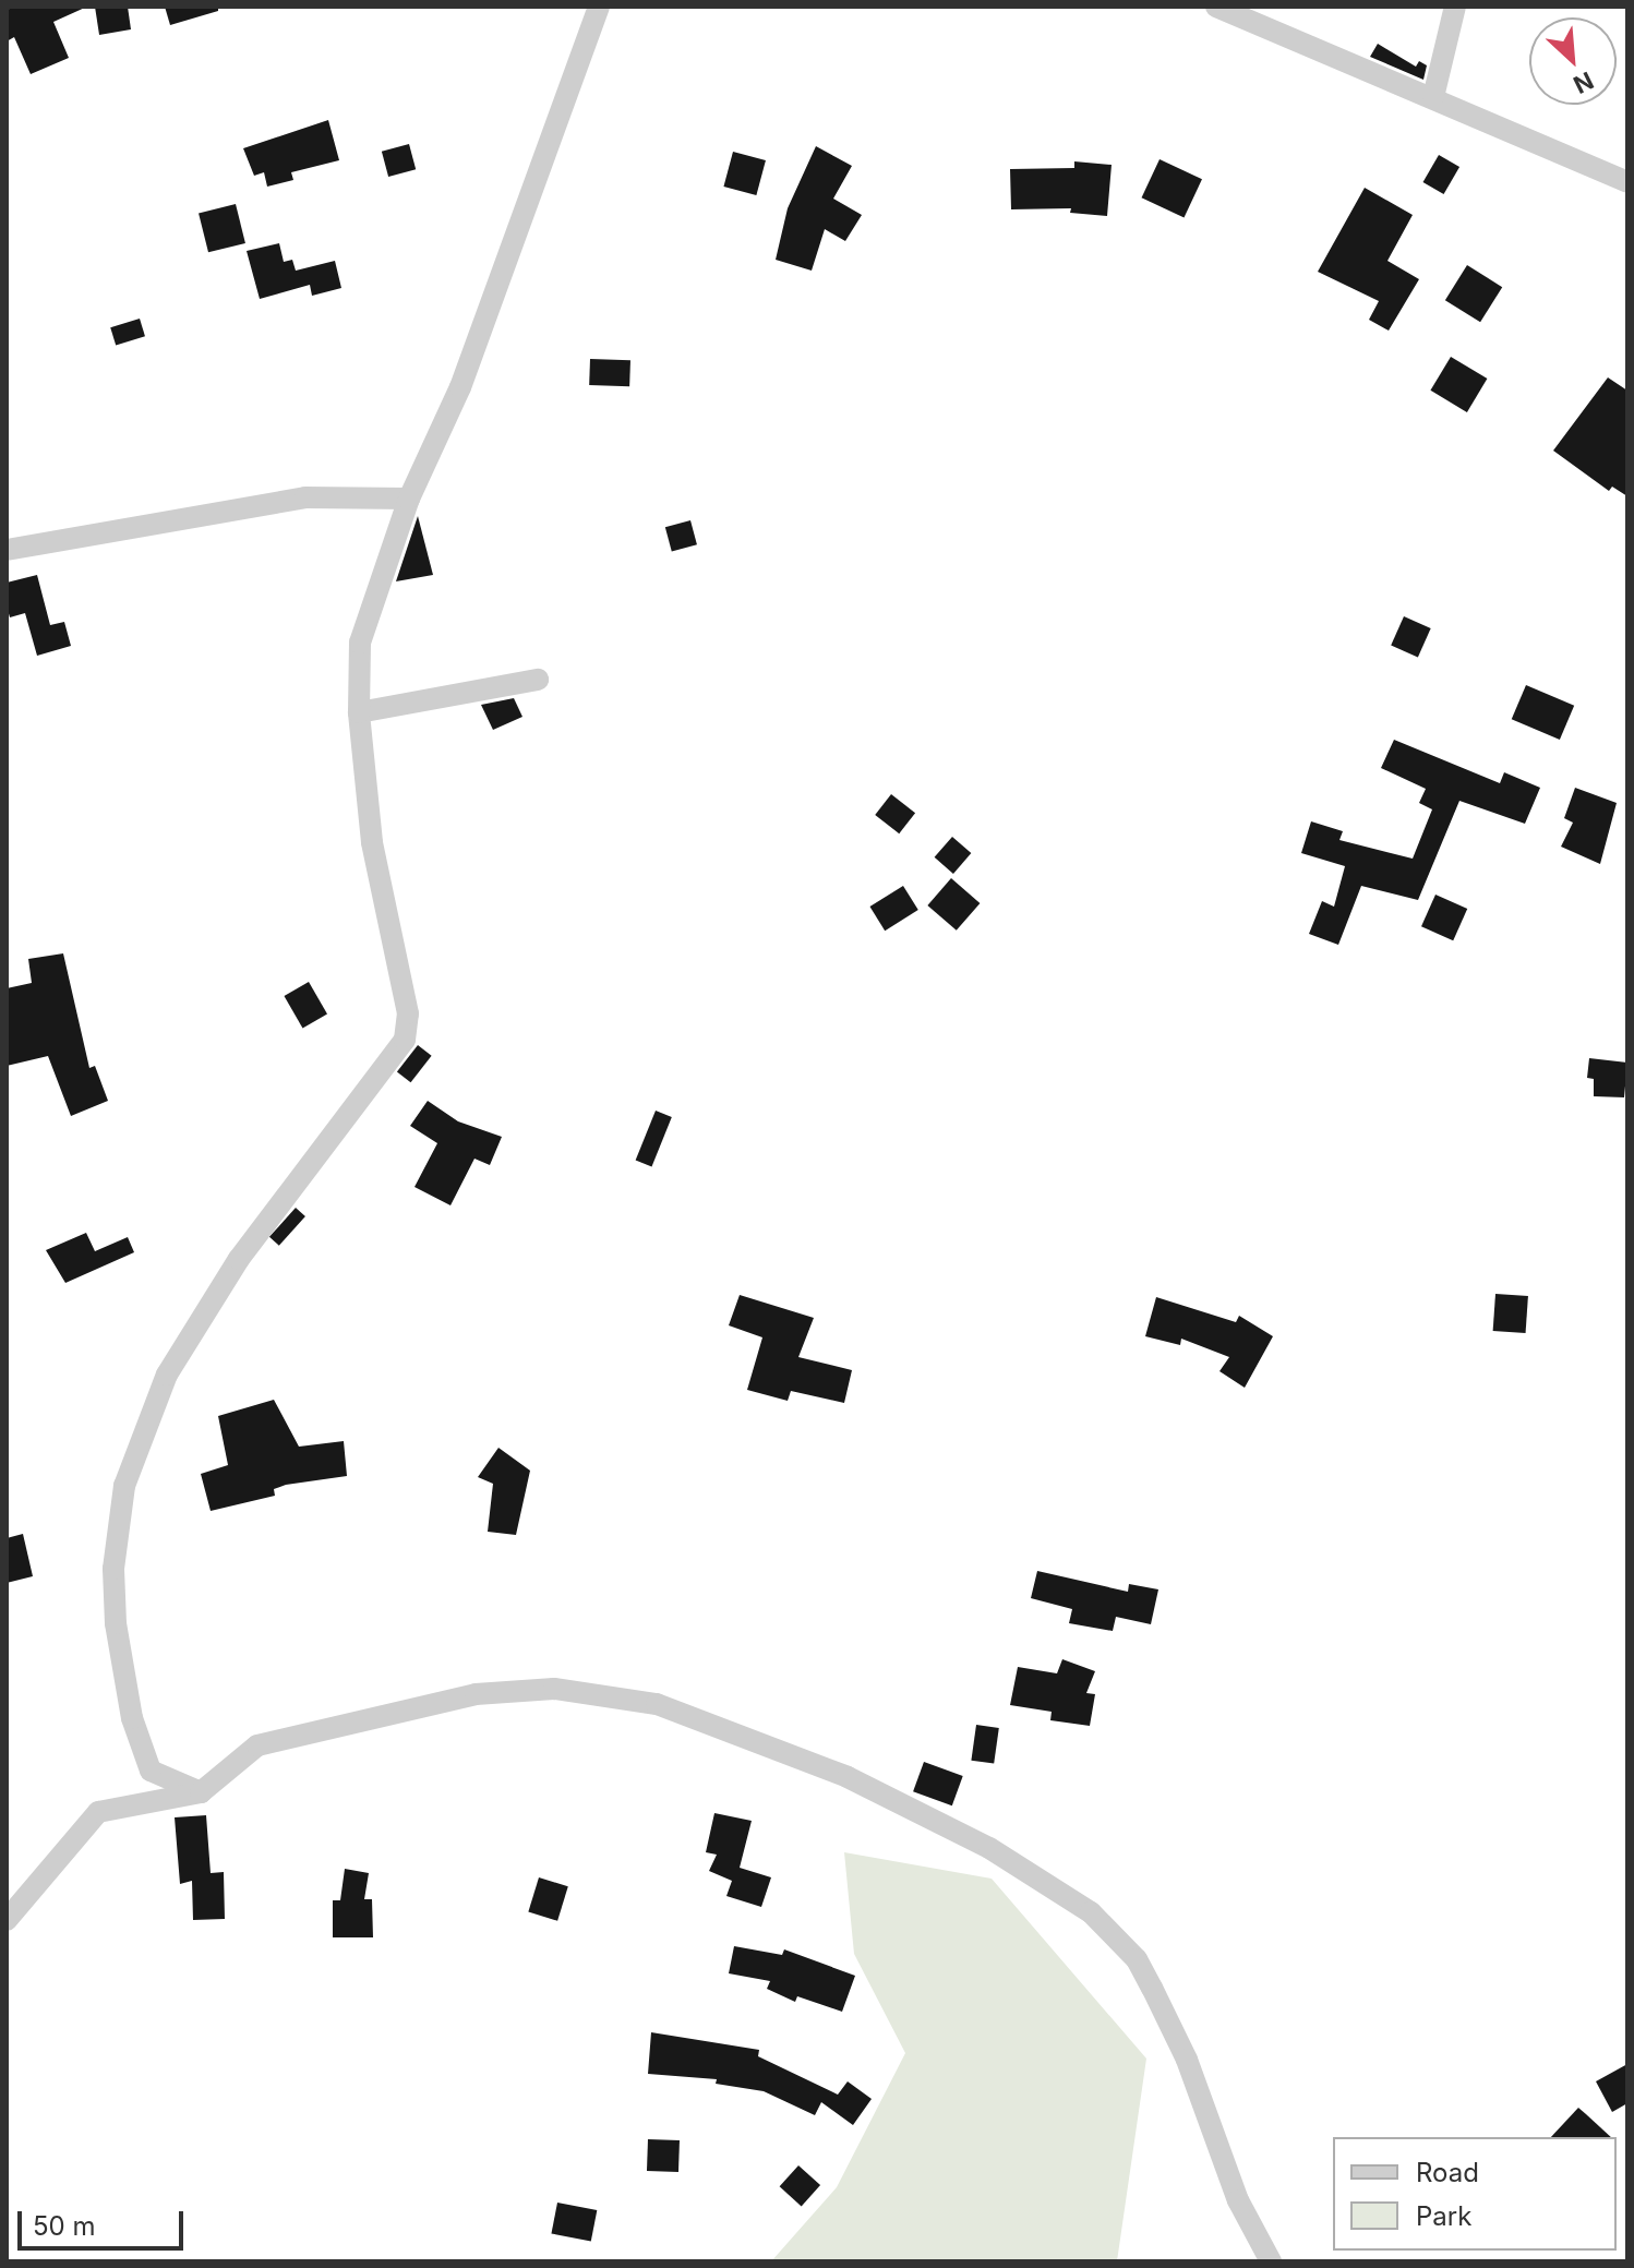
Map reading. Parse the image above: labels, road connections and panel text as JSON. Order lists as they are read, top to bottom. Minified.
{"legend":["Road","Park"],"scale_bar":"50 m","north":"bottom right"}
